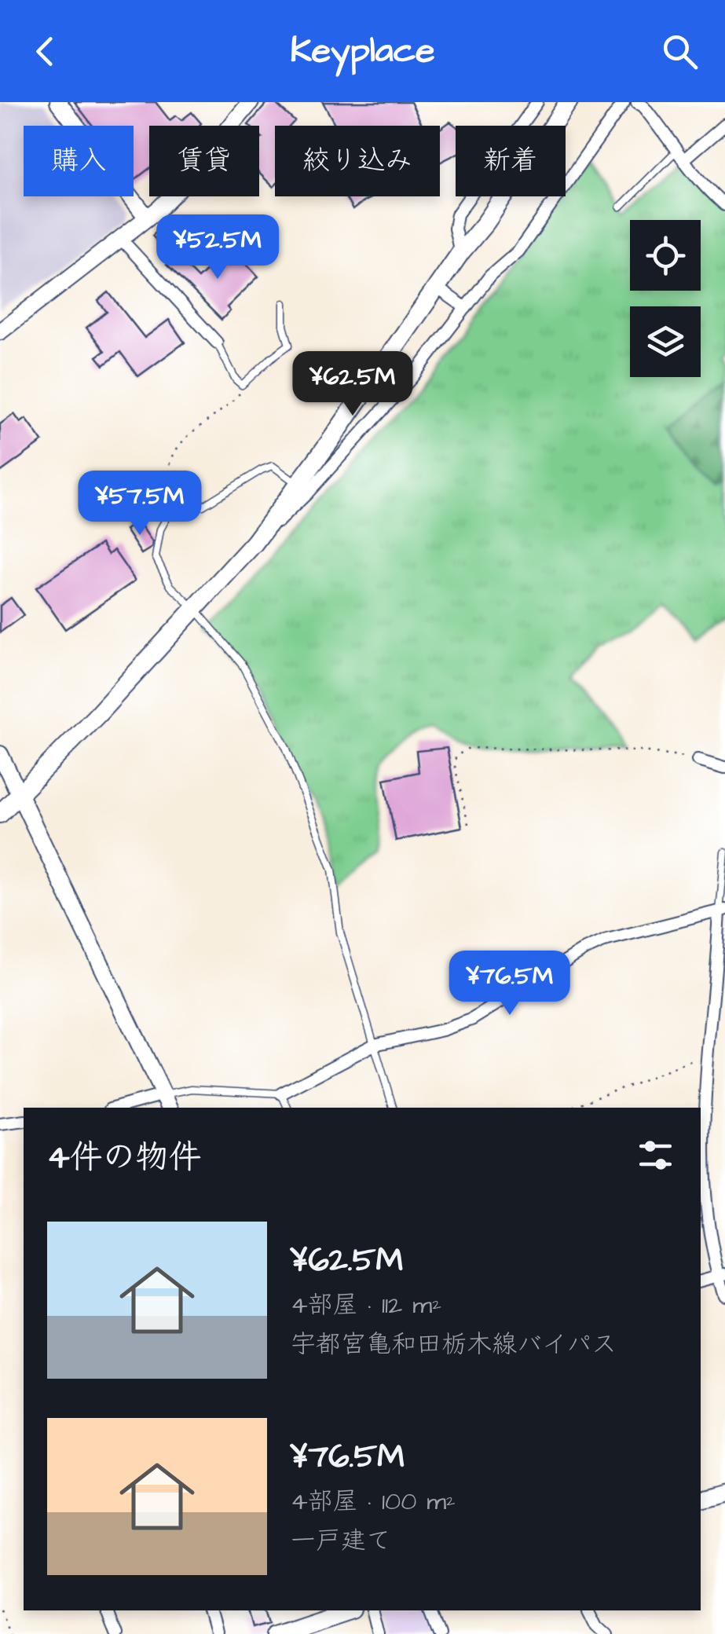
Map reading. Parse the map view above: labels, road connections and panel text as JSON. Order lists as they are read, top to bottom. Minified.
{"page":{"header":"Keyplace","chip":["購入","賃貸","絞り込み","新着"],"price":["¥52.5M","¥62.5M","¥57.5M","¥76.5M"],"heading":"4件の物件","list":[{"name":"¥62.5M","note":"4部屋 · 112 m² · 宇都宮亀和田栃木線バイパス"},{"name":"¥76.5M","note":"4部屋 · 100 m² · 一戸建て"}]}}
